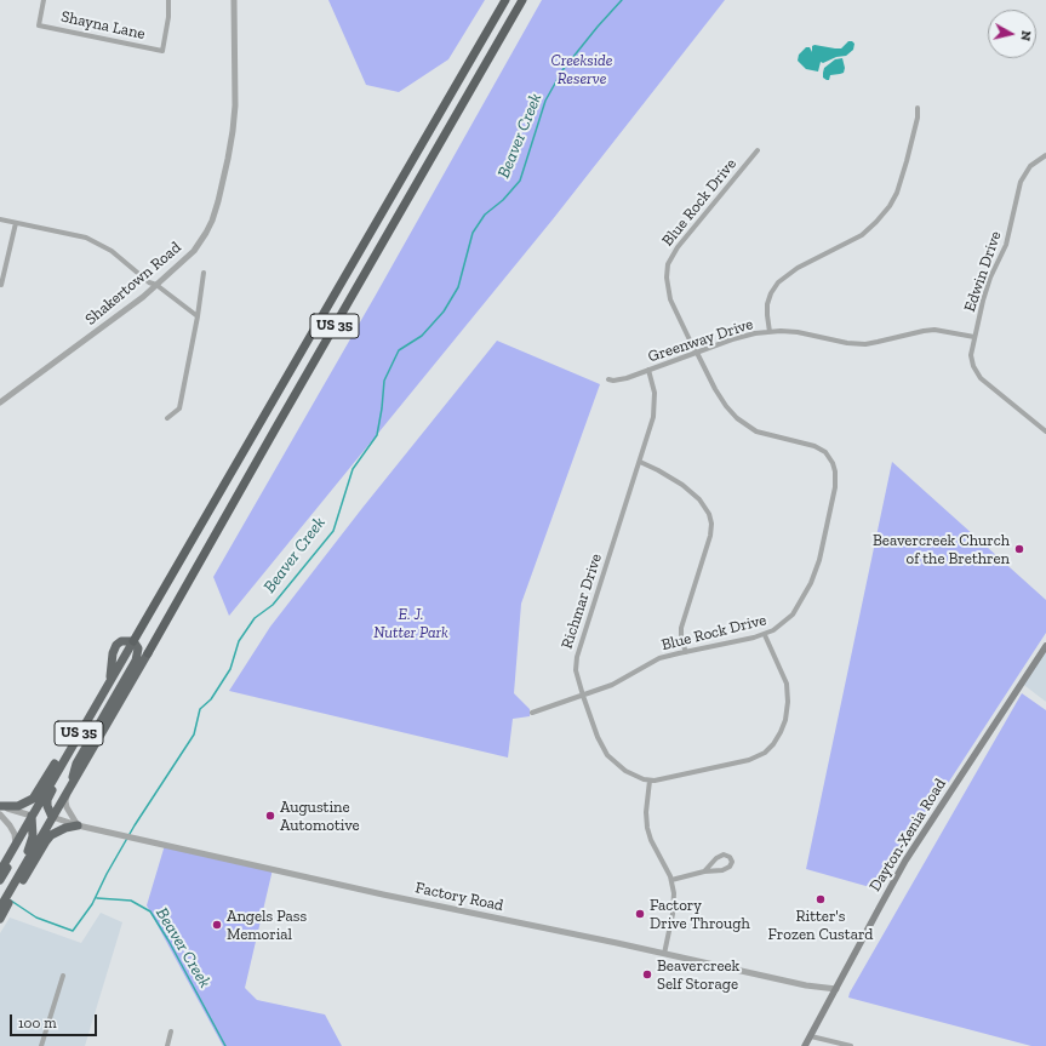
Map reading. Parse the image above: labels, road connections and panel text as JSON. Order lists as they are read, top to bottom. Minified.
{"streets":{"highway":["US 35"],"main road":["Dayton-Xenia Road"],"street":["Shayna Lane","Blue Rock Drive","Edwin Drive","Shakertown Road","Greenway Drive","Richmar Drive","Factory Road"]},"crossings":[["Blue Rock Drive","Greenway Drive"],["Blue Rock Drive","Richmar Drive"],["Edwin Drive","Greenway Drive"],["US 35","Factory Road"],["Greenway Drive","Richmar Drive"],["Dayton-Xenia Road","Factory Road"]],"water":["Beaver Creek"],"parks":["Creekside Reserve","E. J. Nutter Park"],"places":["Beavercreek Church of the Brethren","Augustine Automotive","Ritter's Frozen Custard","Factory Drive Through","Angels Pass Memorial","Beavercreek Self Storage"],"scale_bar":"100 m","north":"right"}
